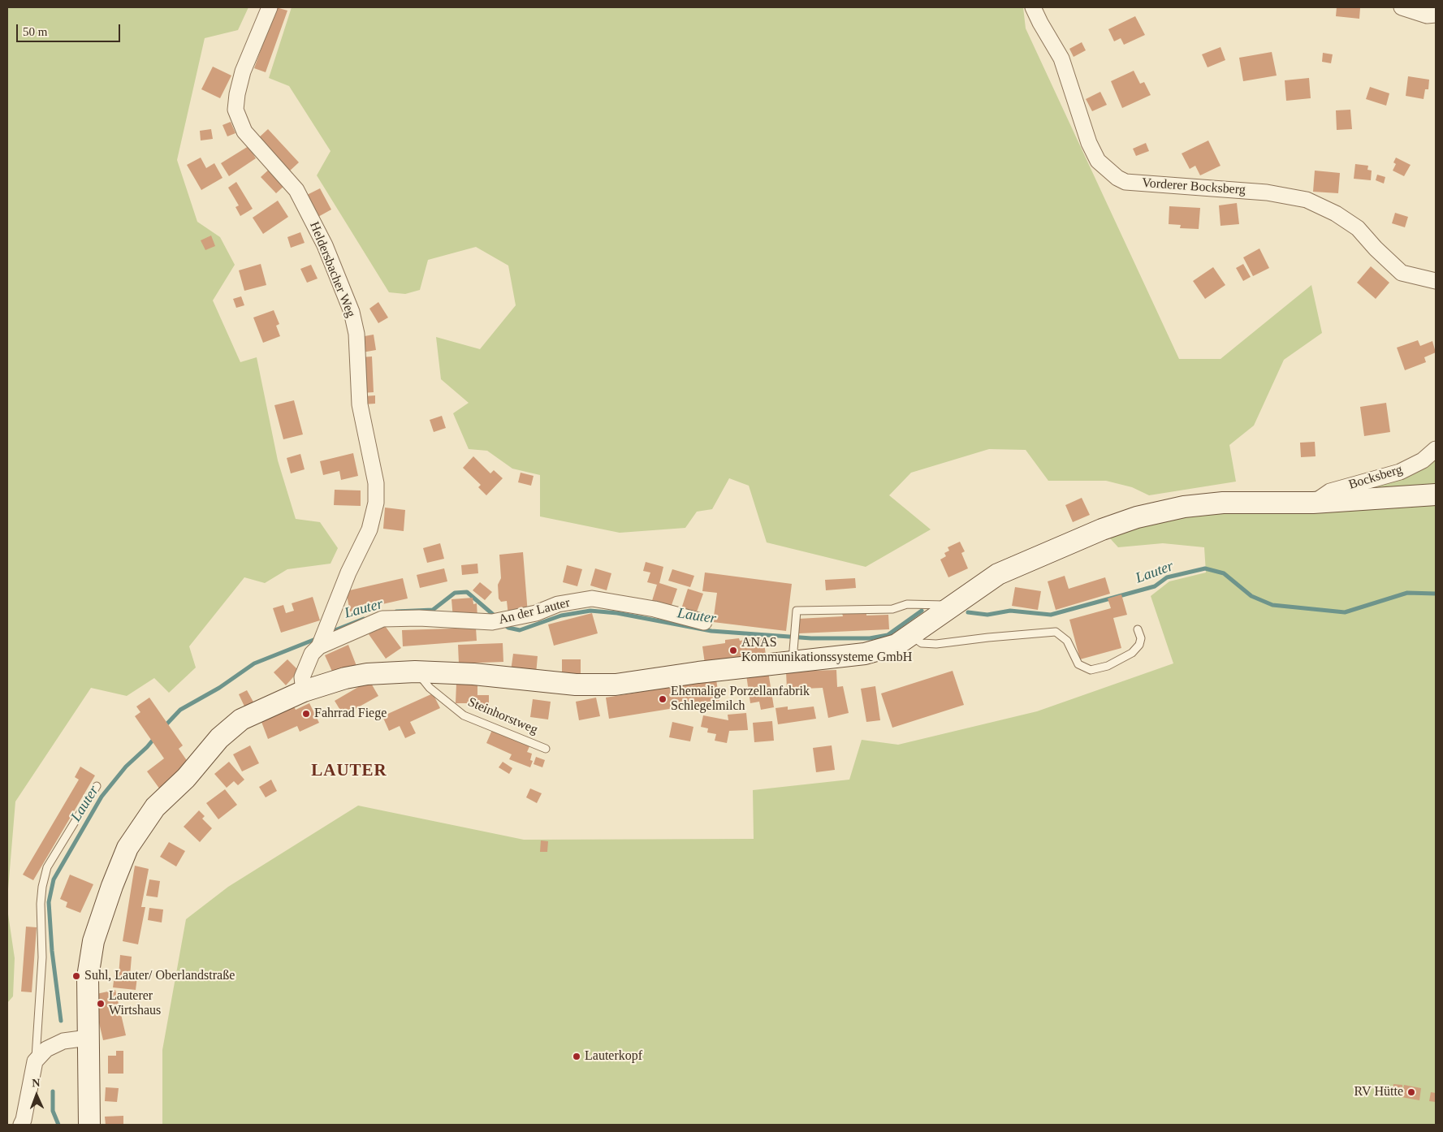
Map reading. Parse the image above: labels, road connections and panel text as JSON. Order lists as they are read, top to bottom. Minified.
{"streets":{"street":["Vorderer Bocksberg","Heldersbacher Weg","Bocksberg","An der Lauter"],"lane":["Steinhorstweg"]},"crossings":[["Heldersbacher Weg","An der Lauter"]],"districts":["LAUTER"],"water":["Lauter"],"places":["ANAS Kommunikationssysteme GmbH","Ehemalige Porzellanfabrik Schlegelmilch","Fahrrad Fiege","Suhl, Lauter/ Oberlandstraße","Lauterer Wirtshaus","Lauterkopf","RV Hütte"],"scale_bar":"50 m","north":"top"}
